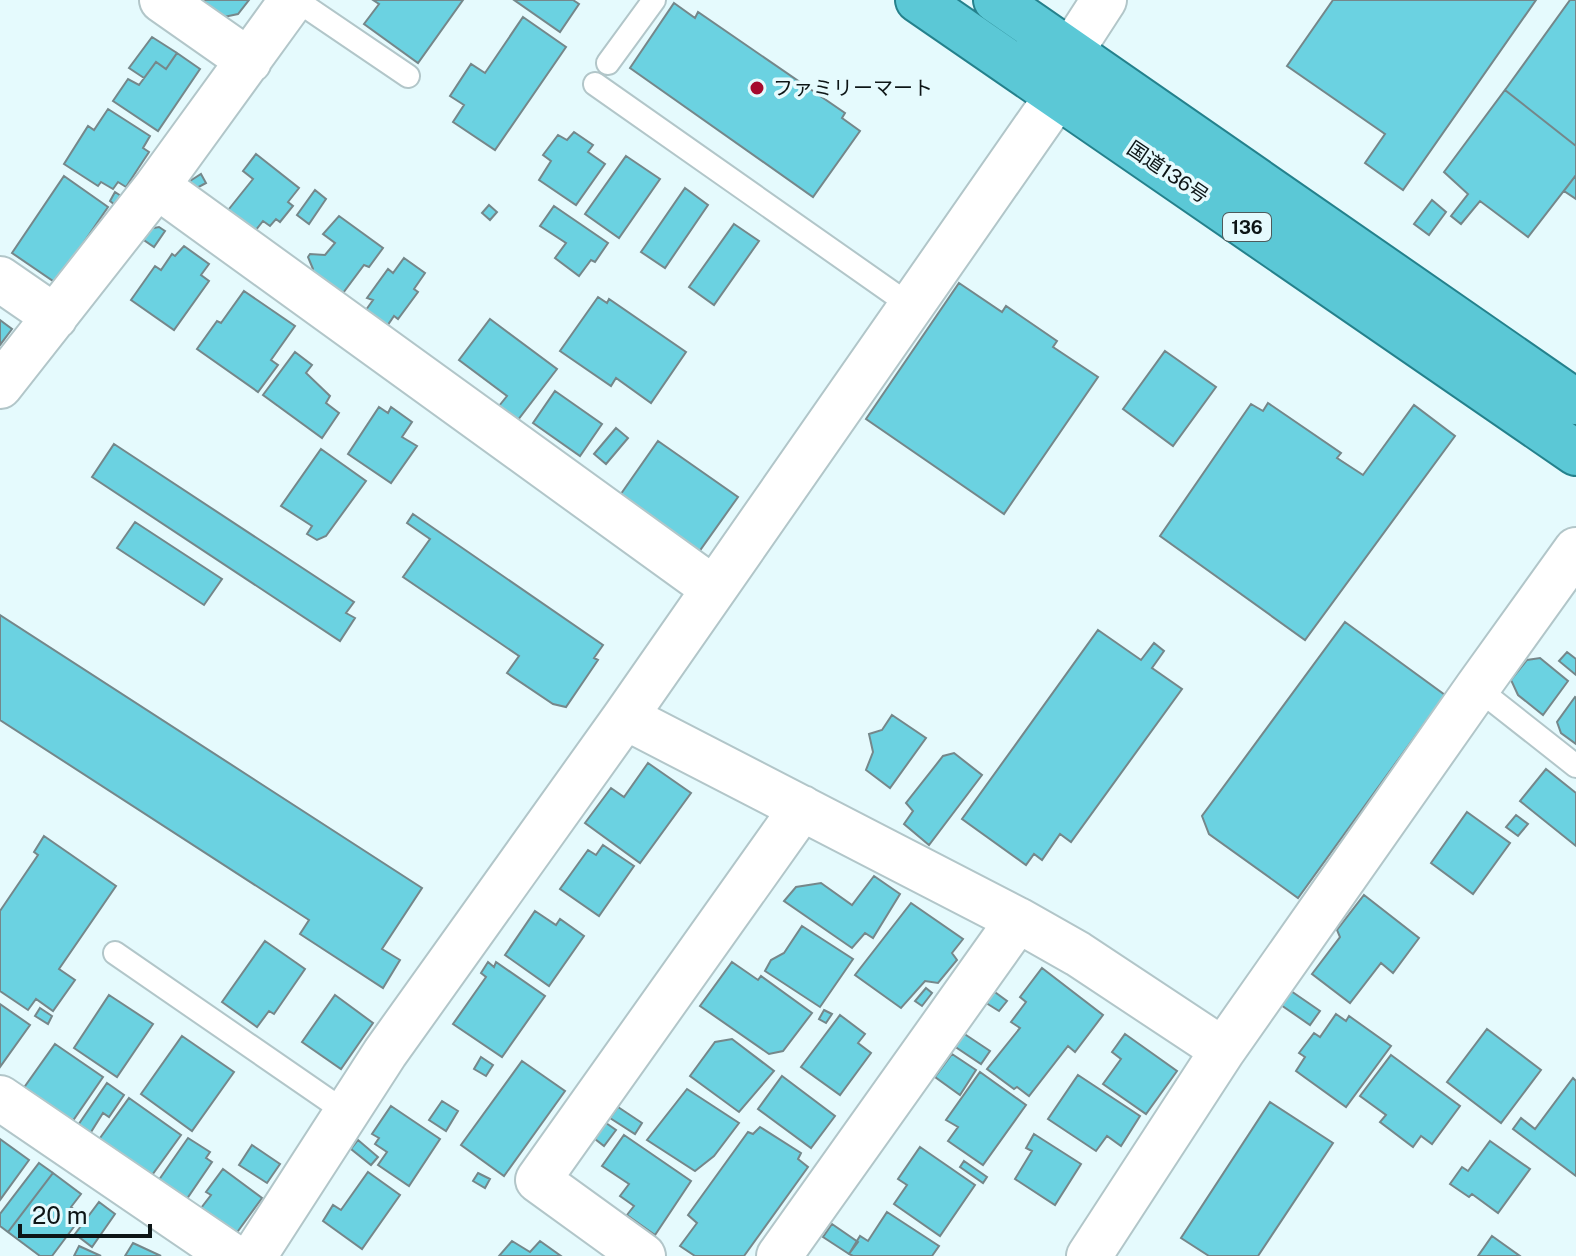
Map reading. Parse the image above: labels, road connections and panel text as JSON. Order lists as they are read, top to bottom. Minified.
{"streets":{"highway":["国道136号","136"]},"places":["ファミリーマート"],"scale_bar":"20 m"}
